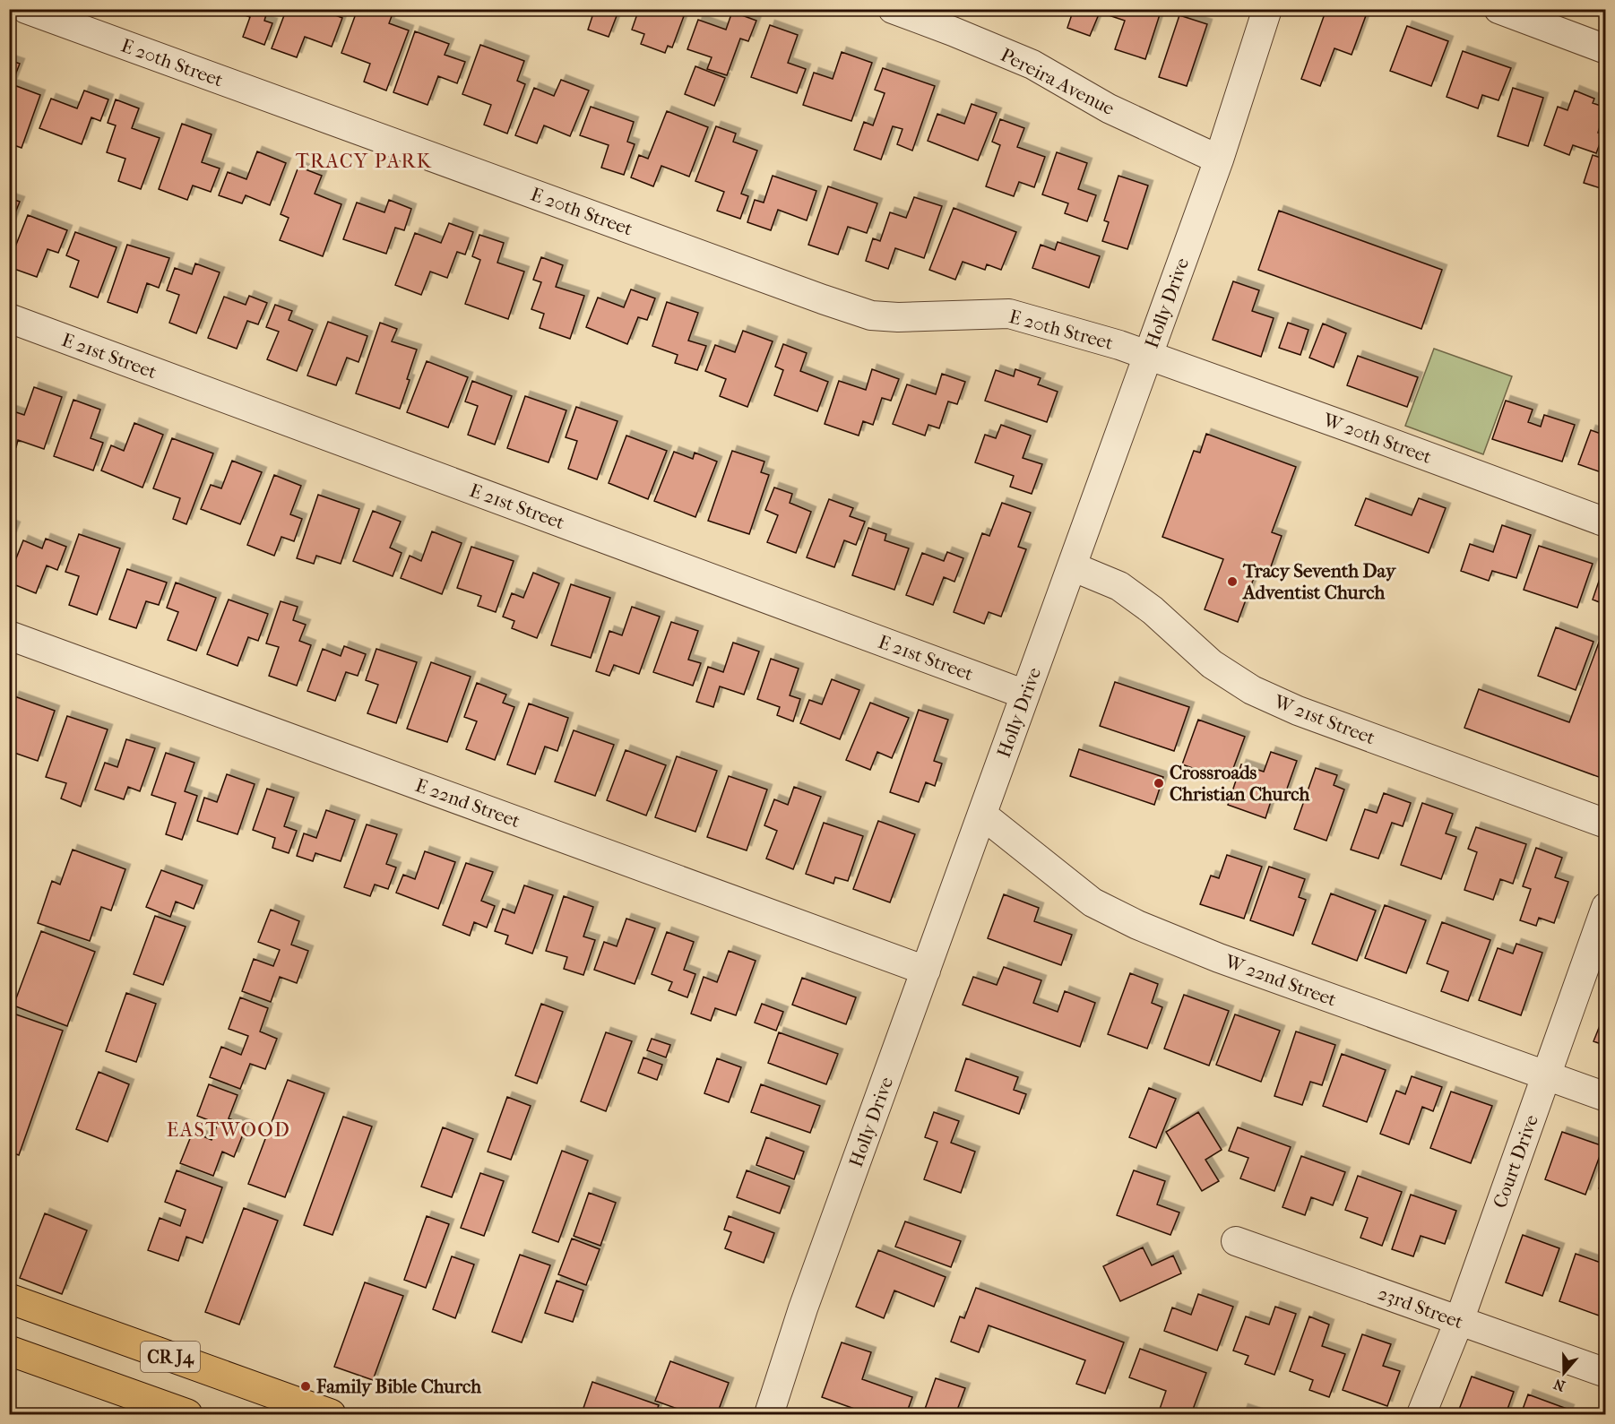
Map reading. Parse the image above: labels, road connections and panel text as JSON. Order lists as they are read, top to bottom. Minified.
{"streets":{"main road":["CR J4"],"street":["E 20th Street","Pereira Avenue","Holly Drive","E 21st Street","W 20th Street","W 21st Street","E 22nd Street","W 22nd Street","Court Drive","23rd Street"]},"crossings":[["E 20th Street","Holly Drive"],["E 20th Street","W 20th Street"],["Pereira Avenue","Holly Drive"],["Holly Drive","E 21st Street"],["Holly Drive","W 20th Street"],["Holly Drive","W 21st Street"],["Holly Drive","E 22nd Street"],["Holly Drive","W 22nd Street"],["W 22nd Street","Court Drive"],["Court Drive","23rd Street"]],"districts":["TRACY PARK","EASTWOOD"],"places":["Tracy Seventh Day Adventist Church","Crossroads Christian Church","Family Bible Church"],"north":"bottom"}
